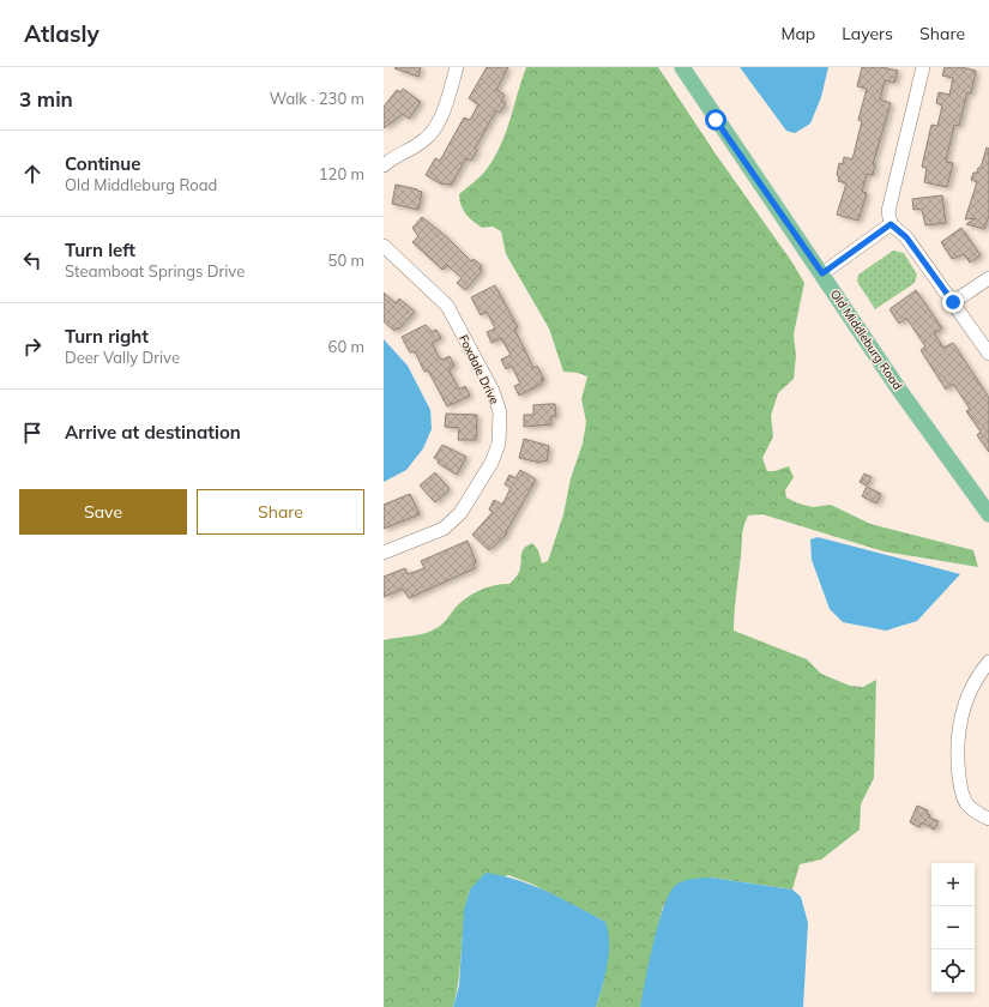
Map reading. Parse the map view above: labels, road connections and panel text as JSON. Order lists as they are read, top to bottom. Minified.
{"streets":{"main road":["Old Middleburg Road"],"street":["Foxdale Drive"]},"page":{"header":"Atlasly","nav":["Map","Layers","Share"],"heading":["3 min","Walk · 230 m"],"list":[["Continue","Old Middleburg Road","120 m"],["Turn left","Steamboat Springs Drive","50 m"],["Turn right","Deer Vally Drive","60 m"],"Arrive at destination"],"buttons":["Save","Share"],"map_buttons":["+","−"]}}
